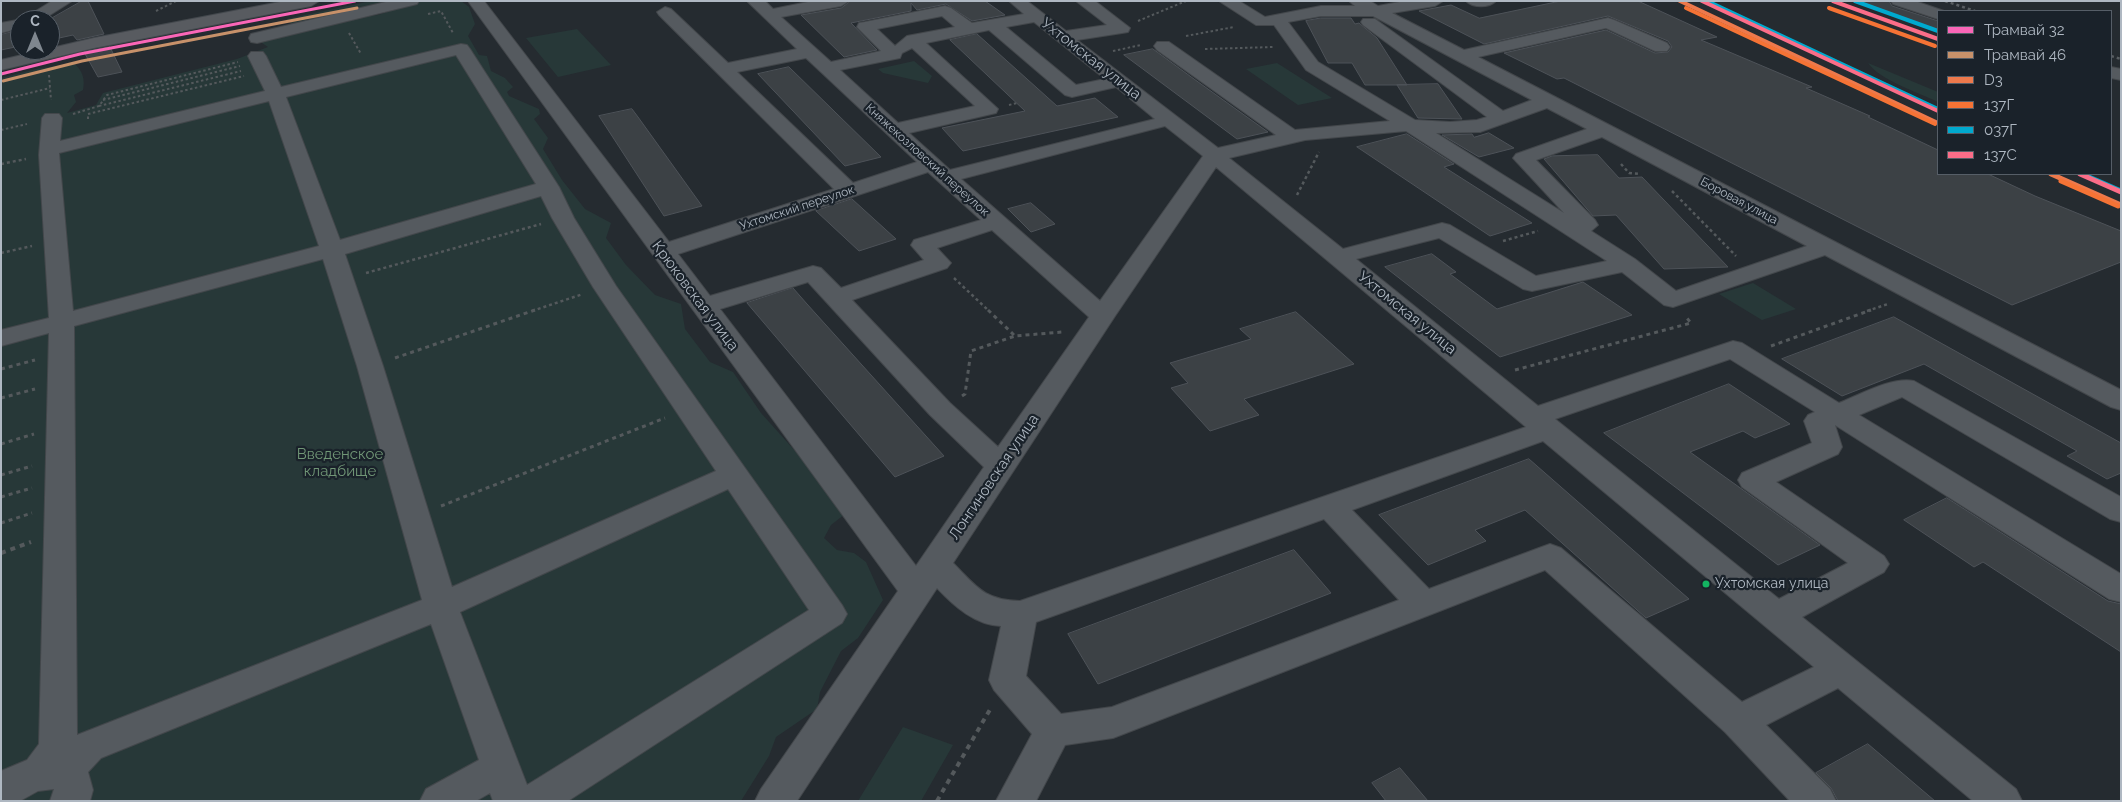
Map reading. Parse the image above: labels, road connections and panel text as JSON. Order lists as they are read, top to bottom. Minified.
{"streets":{"street":["Ухтомская улица","Княжекозловский переулок","Боровая улица","Ухтомский переулок","Крюковская улица","Лонгиновская улица"]},"crossings":[["Ухтомская улица","Лонгиновская улица"],["Княжекозловский переулок","Ухтомский переулок"],["Княжекозловский переулок","Лонгиновская улица"],["Ухтомский переулок","Крюковская улица"],["Крюковская улица","Лонгиновская улица"]],"parks":["Введенское кладбище"],"places":["Ухтомская улица"],"lines":["tram line 32","transit line D3","transit line 037Г","transit line 137С","tram line 46","transit line 137Г"],"legend":["Трамвай 32","Трамвай 46","D3","137Г","037Г","137С"],"north":"top"}
